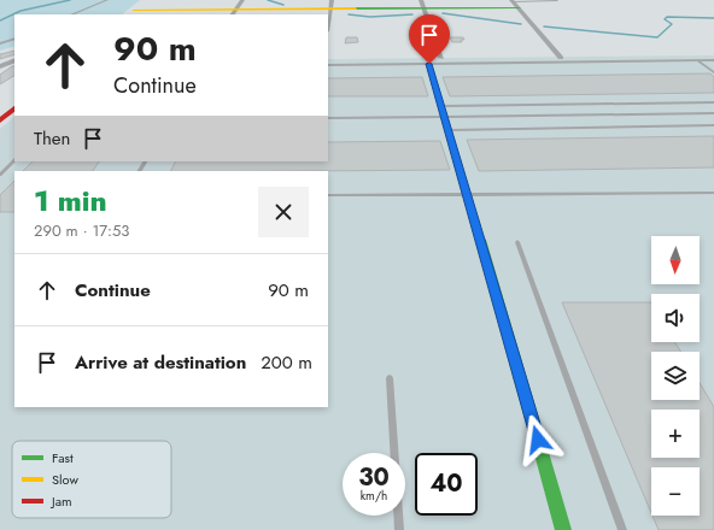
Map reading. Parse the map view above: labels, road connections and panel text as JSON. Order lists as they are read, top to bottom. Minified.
{"legend":["Fast","Slow","Jam"],"north":"bottom","page":{"turn":["90 m","Continue"],"then":"Then","heading":["1 min","290 m · 17:53"],"map_buttons":["+","−"],"list":[{"name":"Continue","value":"90 m"},{"name":"Arrive at destination","value":"200 m"}],"speed":"30 km/h","limit":"40"}}
